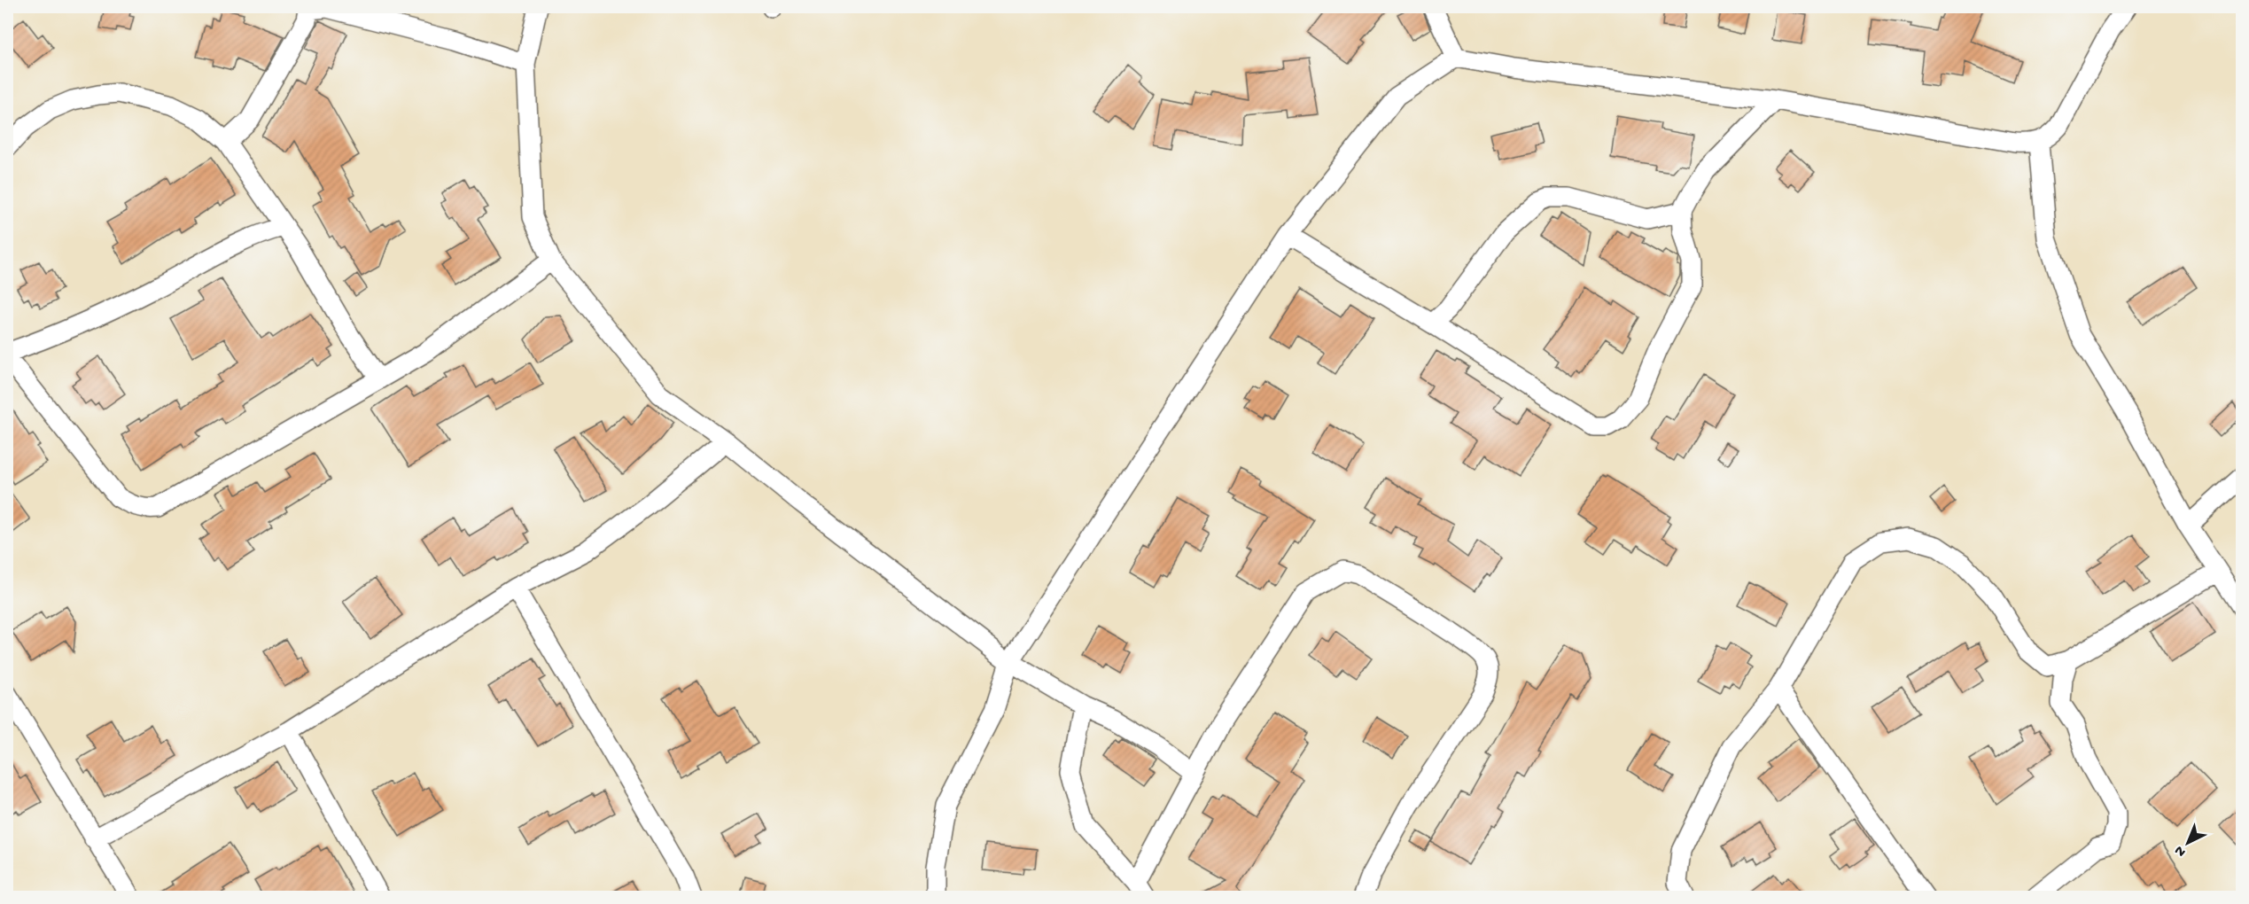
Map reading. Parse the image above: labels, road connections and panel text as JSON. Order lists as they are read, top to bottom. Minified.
{"north":"bottom left"}
